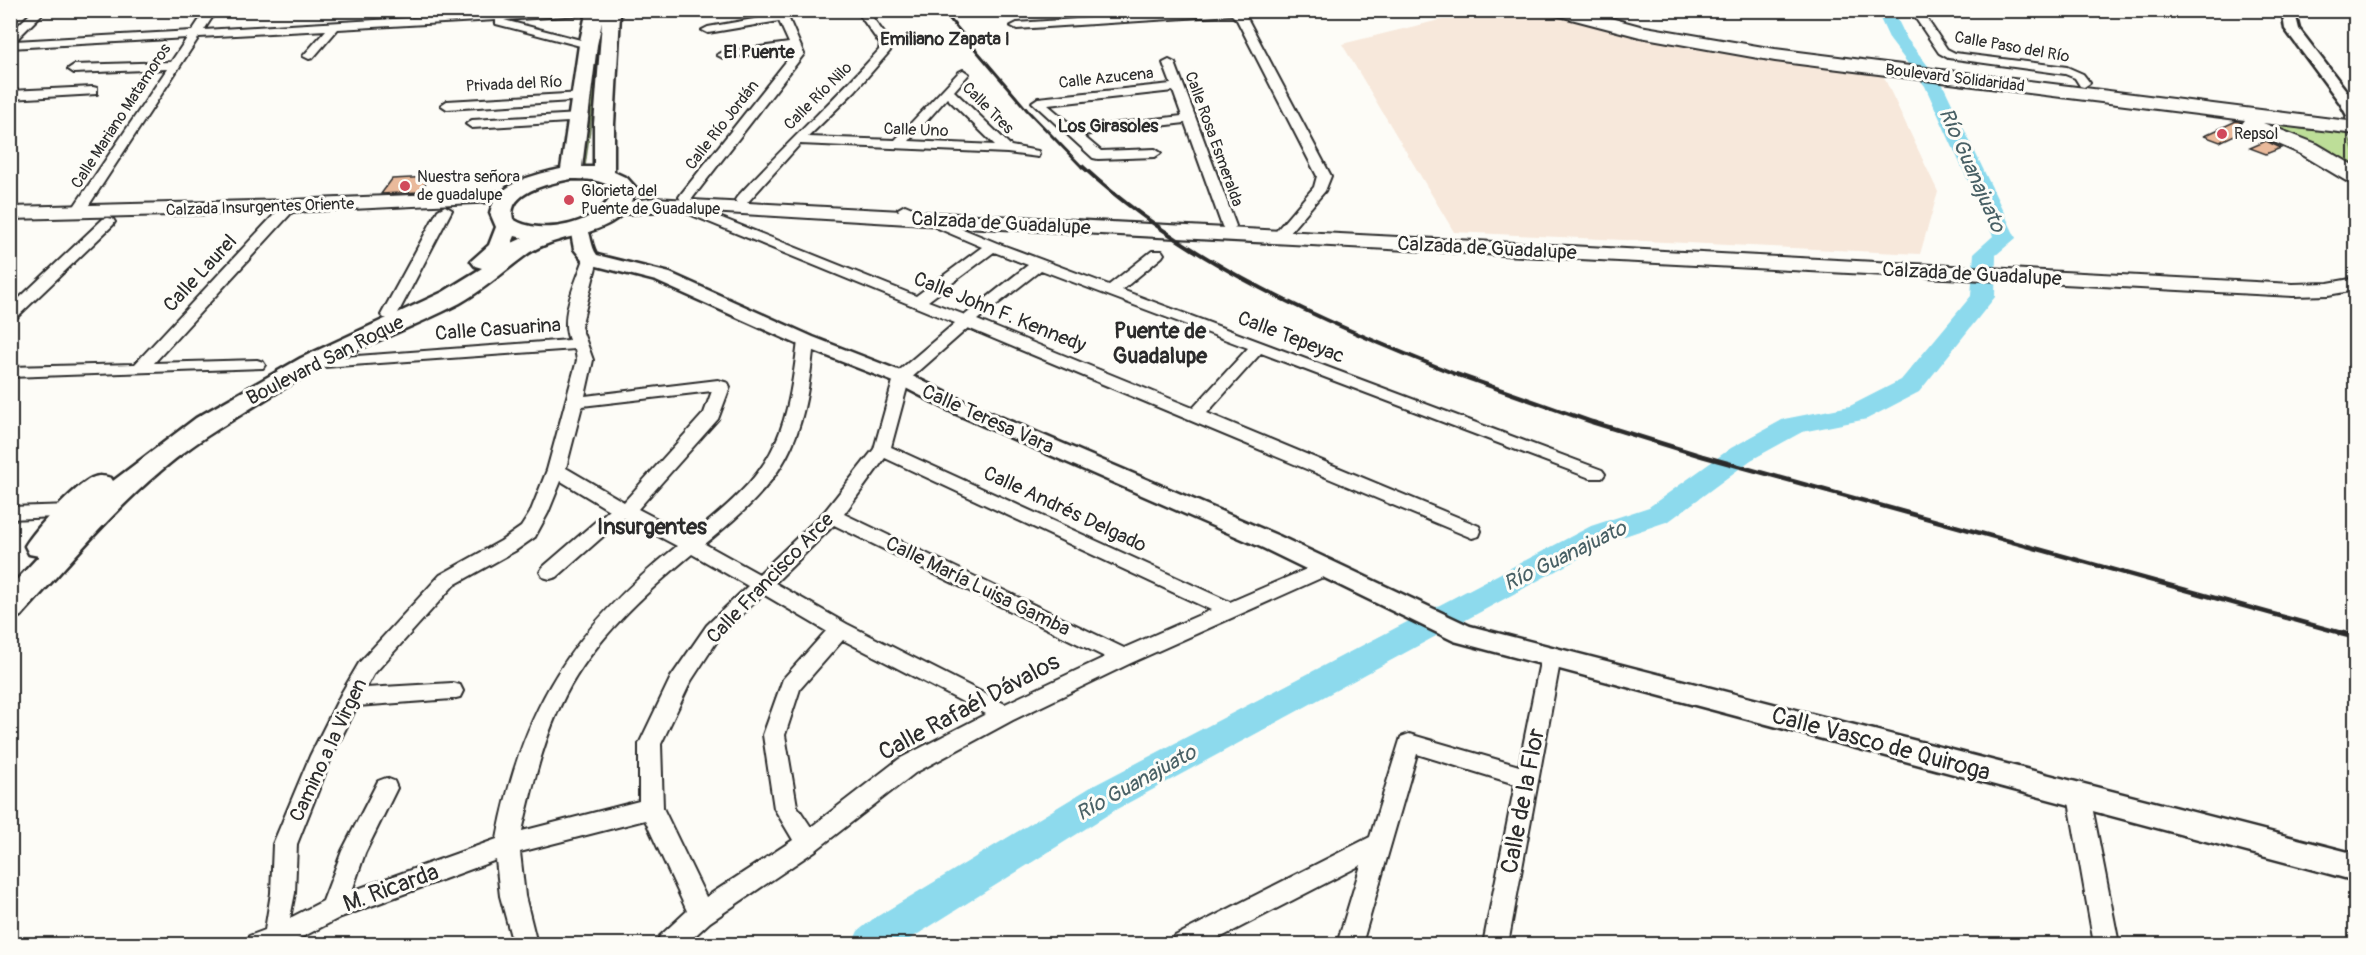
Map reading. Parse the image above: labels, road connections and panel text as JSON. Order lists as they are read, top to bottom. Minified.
{"streets":{"highway":["Boulevard Solidaridad"],"main road":["Calzada Insurgentes Oriente","Calzada de Guadalupe","Boulevard San Roque"],"street":["Calle Paso del Río","Calle Azucena","Privada del Río","Calle Río Nilo","Calle Tres","Calle Mariano Matamoros","Calle Río Jordán","Calle Uno","Calle Rosa Esmeralda","Calle Laurel","Calle John F. Kennedy","Calle Casuarina","Calle Tepeyac","Calle Teresa Vara","Calle Andrés Delgado","Calle Francisco Arce","Calle María Luisa Gamba","Calle Rafaél Dávalos","Calle Vasco de Quiroga","Camino a la Virgen","Calle de la Flor","M. Ricarda"]},"crossings":[["Calle Paso del Río","Boulevard Solidaridad"],["Calle Azucena","Calle Rosa Esmeralda"],["Calle Río Nilo","Calle Uno"],["Calle Río Nilo","Calzada de Guadalupe"],["Calle Tres","Calle Uno"],["Calle Mariano Matamoros","Calzada Insurgentes Oriente"],["Calle Río Jordán","Calzada de Guadalupe"],["Calle Río Jordán","Calle John F. Kennedy"],["Calle Rosa Esmeralda","Calzada de Guadalupe"],["Calzada Insurgentes Oriente","Calle Laurel"],["Calzada Insurgentes Oriente","Boulevard San Roque"],["Calzada de Guadalupe","Calle John F. Kennedy"],["Calzada de Guadalupe","Calle Tepeyac"],["Calle Casuarina","Boulevard San Roque"],["Calle Casuarina","Camino a la Virgen"],["Calle Teresa Vara","Calle Francisco Arce"],["Calle Teresa Vara","Calle Rafaél Dávalos"],["Calle Teresa Vara","Calle Vasco de Quiroga"],["Calle Teresa Vara","Camino a la Virgen"],["Calle Andrés Delgado","Calle Francisco Arce"],["Calle Andrés Delgado","Calle Rafaél Dávalos"],["Calle Francisco Arce","Calle María Luisa Gamba"],["Calle Francisco Arce","Calle Rafaél Dávalos"],["Calle Francisco Arce","M. Ricarda"],["Calle María Luisa Gamba","Calle Rafaél Dávalos"],["Calle Vasco de Quiroga","Calle de la Flor"],["Camino a la Virgen","M. Ricarda"]],"districts":["Emiliano Zapata I","El Puente","Los Girasoles","Puente de Guadalupe","Insurgentes"],"water":["Río Guanajuato"],"places":["Repsol","Nuestra señora de guadalupe","Glorieta del Puente de Guadalupe"]}
